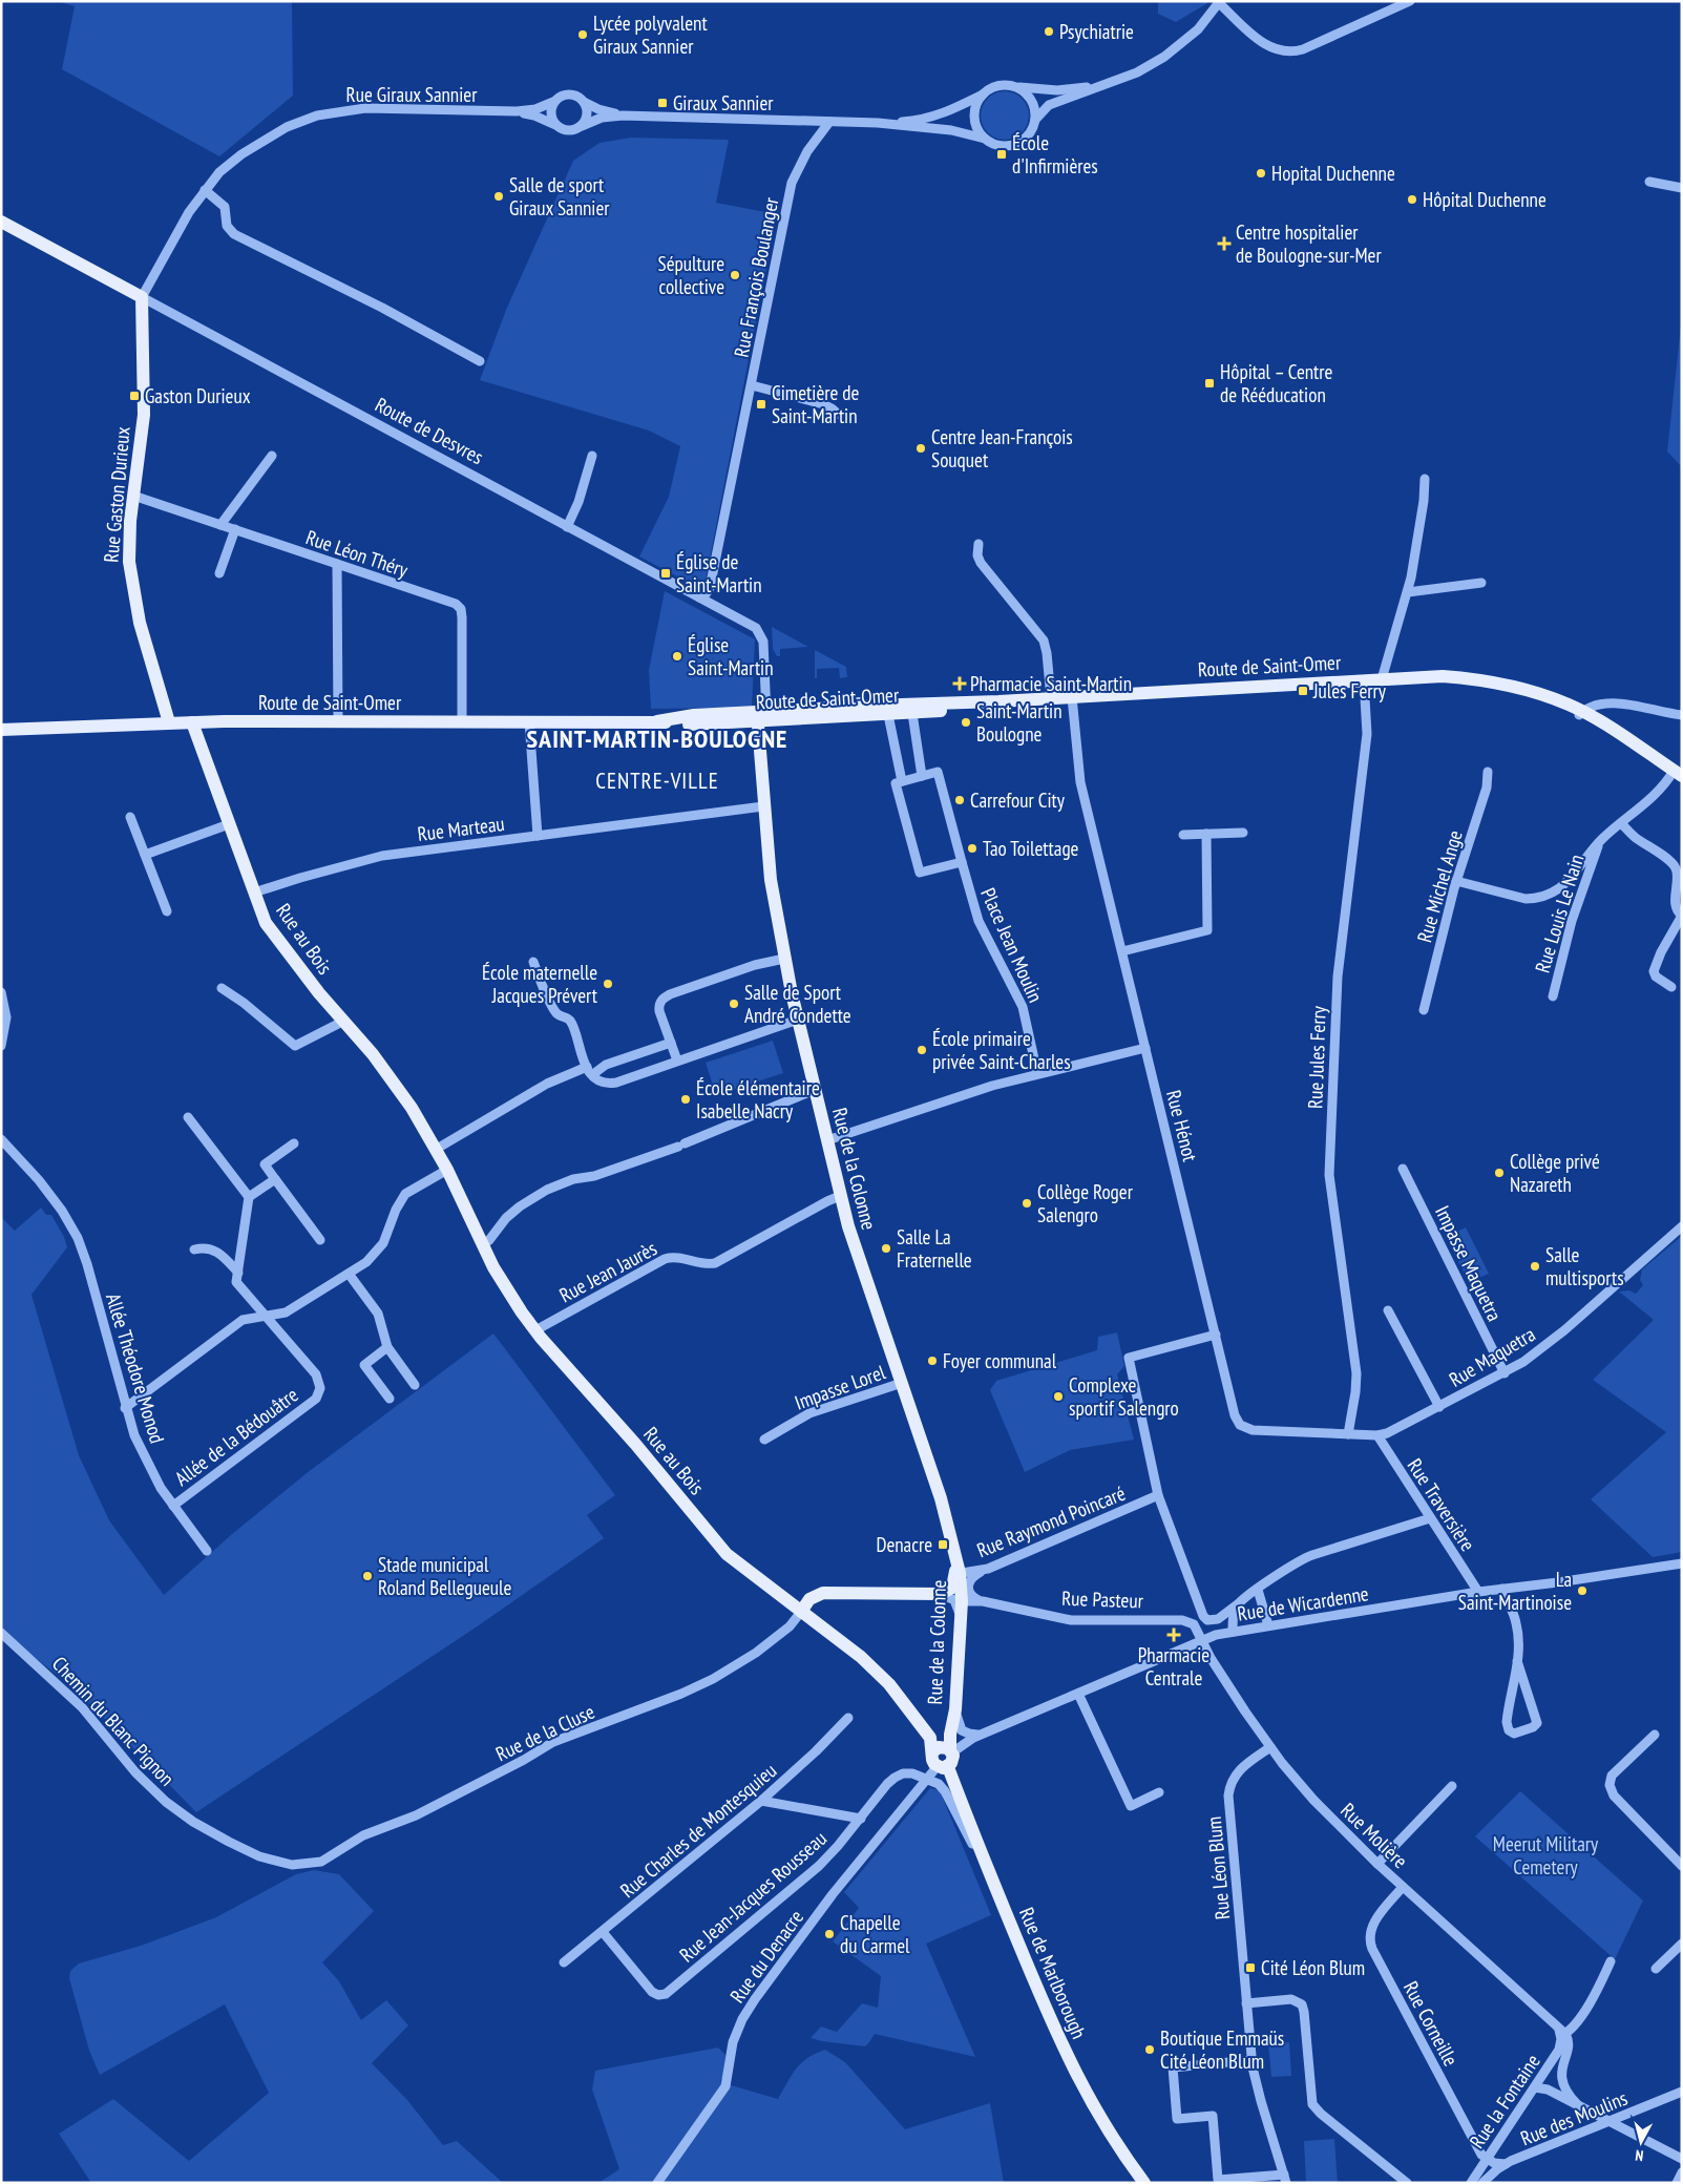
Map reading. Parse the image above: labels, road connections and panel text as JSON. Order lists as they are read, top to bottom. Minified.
{"streets":{"main road":["Route de Desvres","Rue Gaston Durieux","Route de Saint-Omer","Rue au Bois","Rue de la Colonne","Rue de Marlborough"],"street":["Rue Giraux Sannier","Rue François Boulanger","Rue Léon Théry","Rue Marteau","Rue Michel Ange","Rue Louis Le Nain","Place Jean Moulin","Rue Jules Ferry","Rue Hénot","Impasse Maquetra","Rue Jean Jaurès","Rue Maquetra","Allée Théodore Monod","Impasse Lorel","Allée de la Bédouâtre","Rue Traversière","Rue Raymond Poincaré","Rue Pasteur","Rue de Wicardenne","Chemin du Blanc Pignon","Rue de la Cluse","Rue Charles de Montesquieu","Rue Molière","Rue Léon Blum","Rue Jean-Jacques Rousseau","Rue du Denacre","Rue Corneille","Rue la Fontaine","Rue des Moulins"]},"crossings":[["Rue Giraux Sannier","Route de Desvres"],["Rue Giraux Sannier","Rue Gaston Durieux"],["Rue François Boulanger","Route de Desvres"],["Route de Desvres","Rue Gaston Durieux"],["Route de Desvres","Route de Saint-Omer"],["Route de Desvres","Rue de la Colonne"],["Rue Gaston Durieux","Rue Léon Théry"],["Rue Gaston Durieux","Route de Saint-Omer"],["Rue Léon Théry","Route de Saint-Omer"],["Route de Saint-Omer","Rue au Bois"],["Route de Saint-Omer","Rue Jules Ferry"],["Route de Saint-Omer","Rue Hénot"],["Route de Saint-Omer","Rue de la Colonne"],["Rue Marteau","Rue au Bois"],["Rue Marteau","Rue de la Colonne"],["Rue au Bois","Rue de la Colonne"],["Rue au Bois","Rue Jean Jaurès"],["Rue au Bois","Rue de Wicardenne"],["Rue au Bois","Rue de la Cluse"],["Rue au Bois","Rue du Denacre"],["Rue au Bois","Rue de Marlborough"],["Rue Jules Ferry","Rue Hénot"],["Rue Hénot","Rue Maquetra"],["Rue Hénot","Rue Traversière"],["Rue de la Colonne","Rue Jean Jaurès"],["Rue de la Colonne","Impasse Lorel"],["Rue de la Colonne","Rue Raymond Poincaré"],["Rue de la Colonne","Rue Pasteur"],["Rue de la Colonne","Rue de Wicardenne"],["Rue de la Colonne","Rue du Denacre"],["Rue de la Colonne","Rue de Marlborough"],["Impasse Maquetra","Rue Maquetra"],["Rue Maquetra","Rue Traversière"],["Allée Théodore Monod","Allée de la Bédouâtre"],["Rue Traversière","Rue de Wicardenne"],["Rue Pasteur","Rue de Wicardenne"],["Rue Pasteur","Rue Molière"],["Rue de Wicardenne","Rue Molière"],["Rue de Wicardenne","Rue du Denacre"],["Rue de Wicardenne","Rue de Marlborough"],["Chemin du Blanc Pignon","Rue de la Cluse"],["Rue Charles de Montesquieu","Rue Jean-Jacques Rousseau"],["Rue Molière","Rue Léon Blum"],["Rue Molière","Rue Corneille"],["Rue Molière","Rue la Fontaine"],["Rue Jean-Jacques Rousseau","Rue du Denacre"],["Rue du Denacre","Rue de Marlborough"],["Rue Corneille","Rue la Fontaine"]],"districts":["SAINT-MARTIN-BOULOGNE","CENTRE-VILLE"],"parks":["Meerut Military Cemetery"],"places":{"other":["Psychiatrie","Lycée polyvalent Giraux Sannier","Hopital Duchenne","Salle de sport Giraux Sannier","Hôpital Duchenne","Sépulture collective","Centre Jean-François Souquet","Église Saint-Martin","Saint-Martin Boulogne","Carrefour City","Tao Toilettage","École maternelle Jacques Prévert","Salle de Sport André Condette","École primaire privée Saint-Charles","École élémentaire Isabelle Nacry","Collège privé Nazareth","Collège Roger Salengro","Salle La Fraternelle","Salle multisports","Foyer communal","Complexe sportif Salengro","Stade municipal Roland Bellegueule","La Saint-Martinoise","Chapelle du Carmel","Boutique Emmaüs Cité Léon Blum"],"transit":["Giraux Sannier","École d'Infirmières","Hôpital – Centre de Rééducation","Gaston Durieux","Cimetière de Saint-Martin","Église de Saint-Martin","Jules Ferry","Denacre","Cité Léon Blum"],"health":["Centre hospitalier de Boulogne-sur-Mer","Pharmacie Saint-Martin","Pharmacie Centrale"]},"north":"bottom"}
